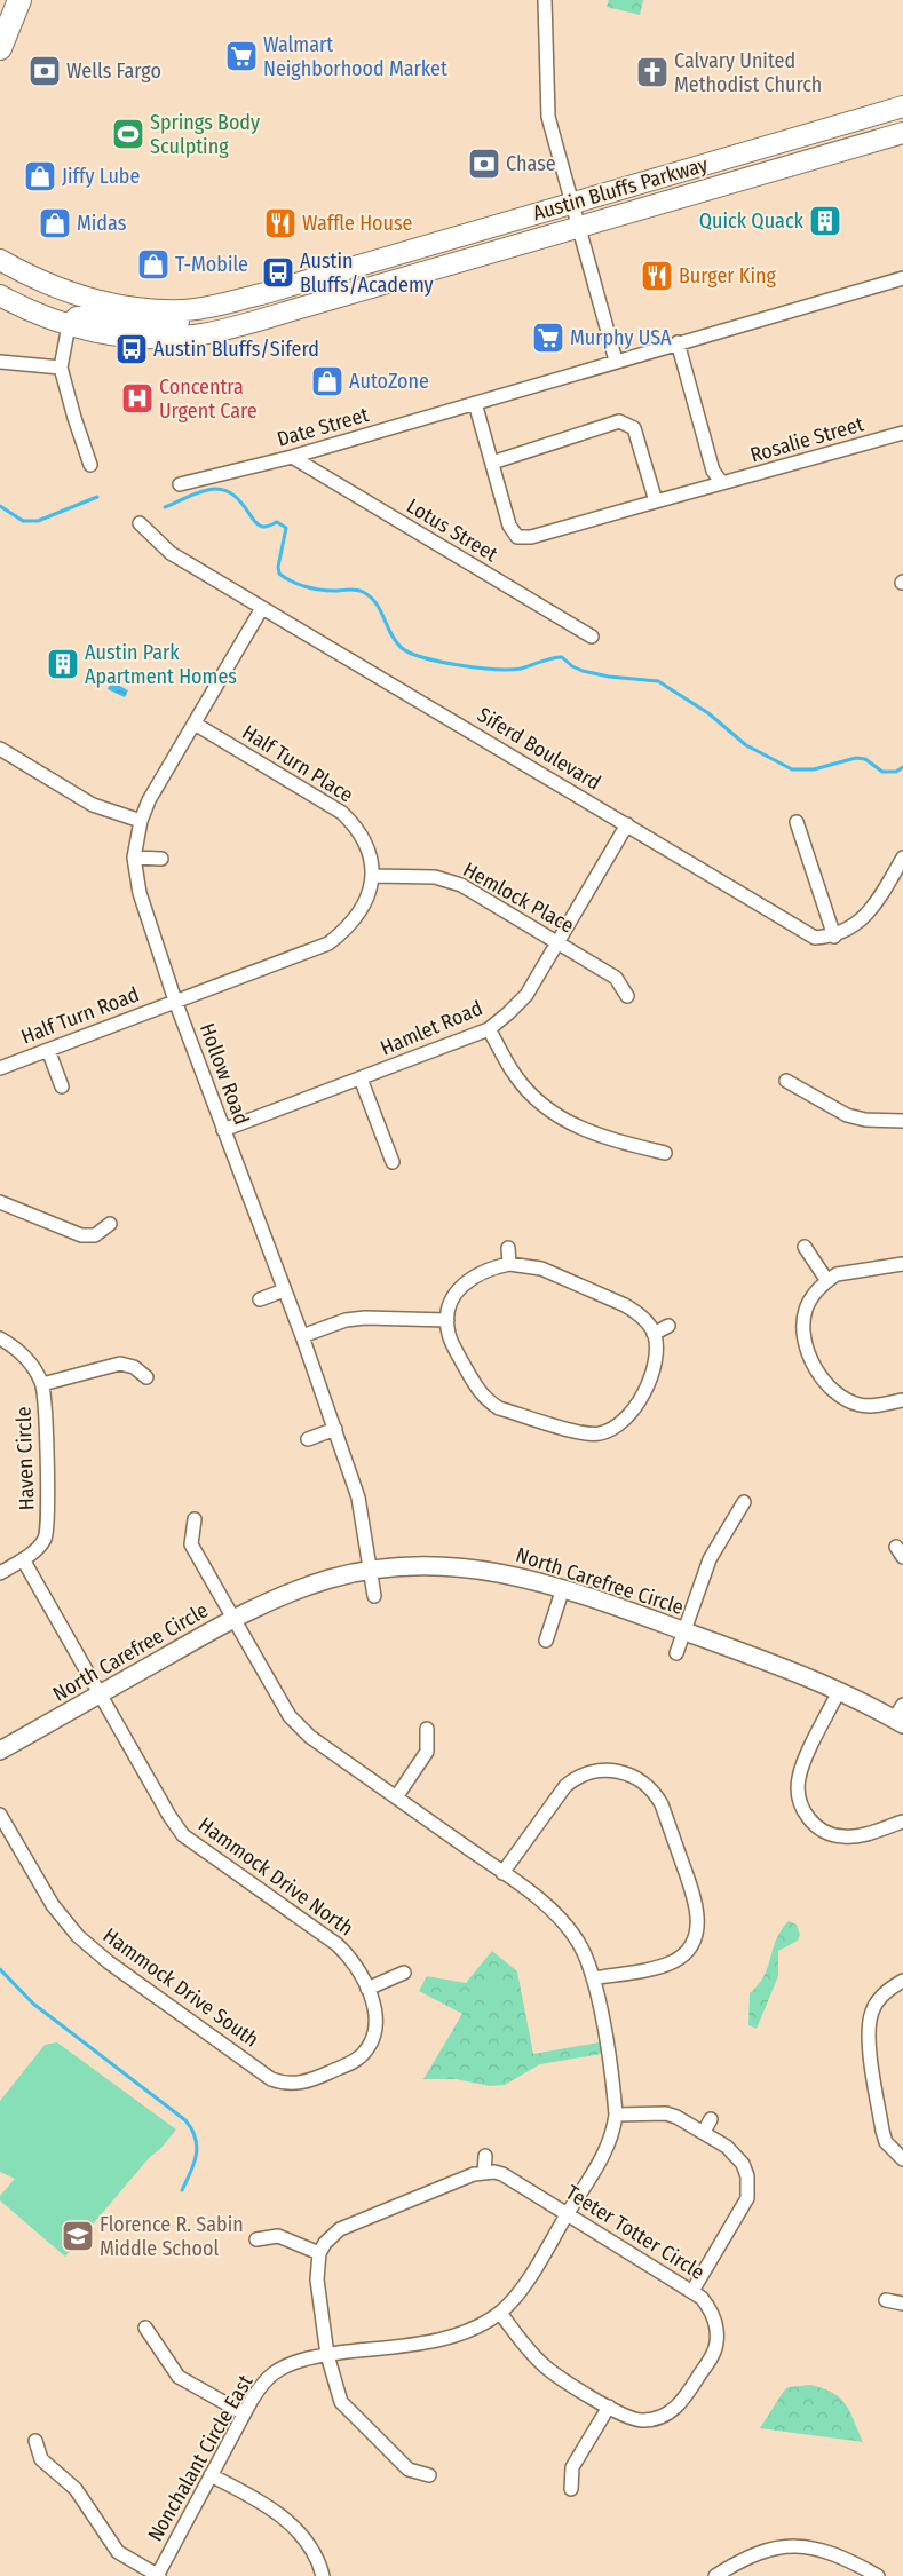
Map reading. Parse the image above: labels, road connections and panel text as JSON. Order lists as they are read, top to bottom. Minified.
{"streets":{"main road":["Austin Bluffs Parkway","North Carefree Circle"],"street":["Date Street","Rosalie Street","Lotus Street","Siferd Boulevard","Half Turn Place","Hemlock Place","Half Turn Road","Hamlet Road","Hollow Road","Haven Circle","Hammock Drive North","Hammock Drive South","Teeter Totter Circle","Nonchalant Circle East"]},"crossings":[["Date Street","Lotus Street"],["Siferd Boulevard","Hamlet Road"],["Siferd Boulevard","Hollow Road"],["Half Turn Place","Hemlock Place"],["Half Turn Place","Half Turn Road"],["Half Turn Place","Hollow Road"],["Hemlock Place","Hamlet Road"],["Half Turn Road","Hollow Road"],["Hamlet Road","Hollow Road"],["Hollow Road","North Carefree Circle"],["Haven Circle","Hammock Drive North"],["North Carefree Circle","Hammock Drive North"],["Hammock Drive North","Hammock Drive South"],["Teeter Totter Circle","Nonchalant Circle East"]],"places":{"supermarket":["Walmart Neighborhood Market","Murphy USA"],"bank":["Wells Fargo","Chase"],"church":["Calvary United Methodist Church"],"sports":["Springs Body Sculpting"],"shop":["Jiffy Lube","Midas","T-Mobile","AutoZone"],"building":["Quick Quack","Austin Park Apartment Homes"],"restaurant":["Waffle House","Burger King"],"bus stop":["Austin Bluffs/Academy","Austin Bluffs/Siferd"],"hospital":["Concentra Urgent Care"],"school or university":["Florence R. Sabin Middle School"]}}
